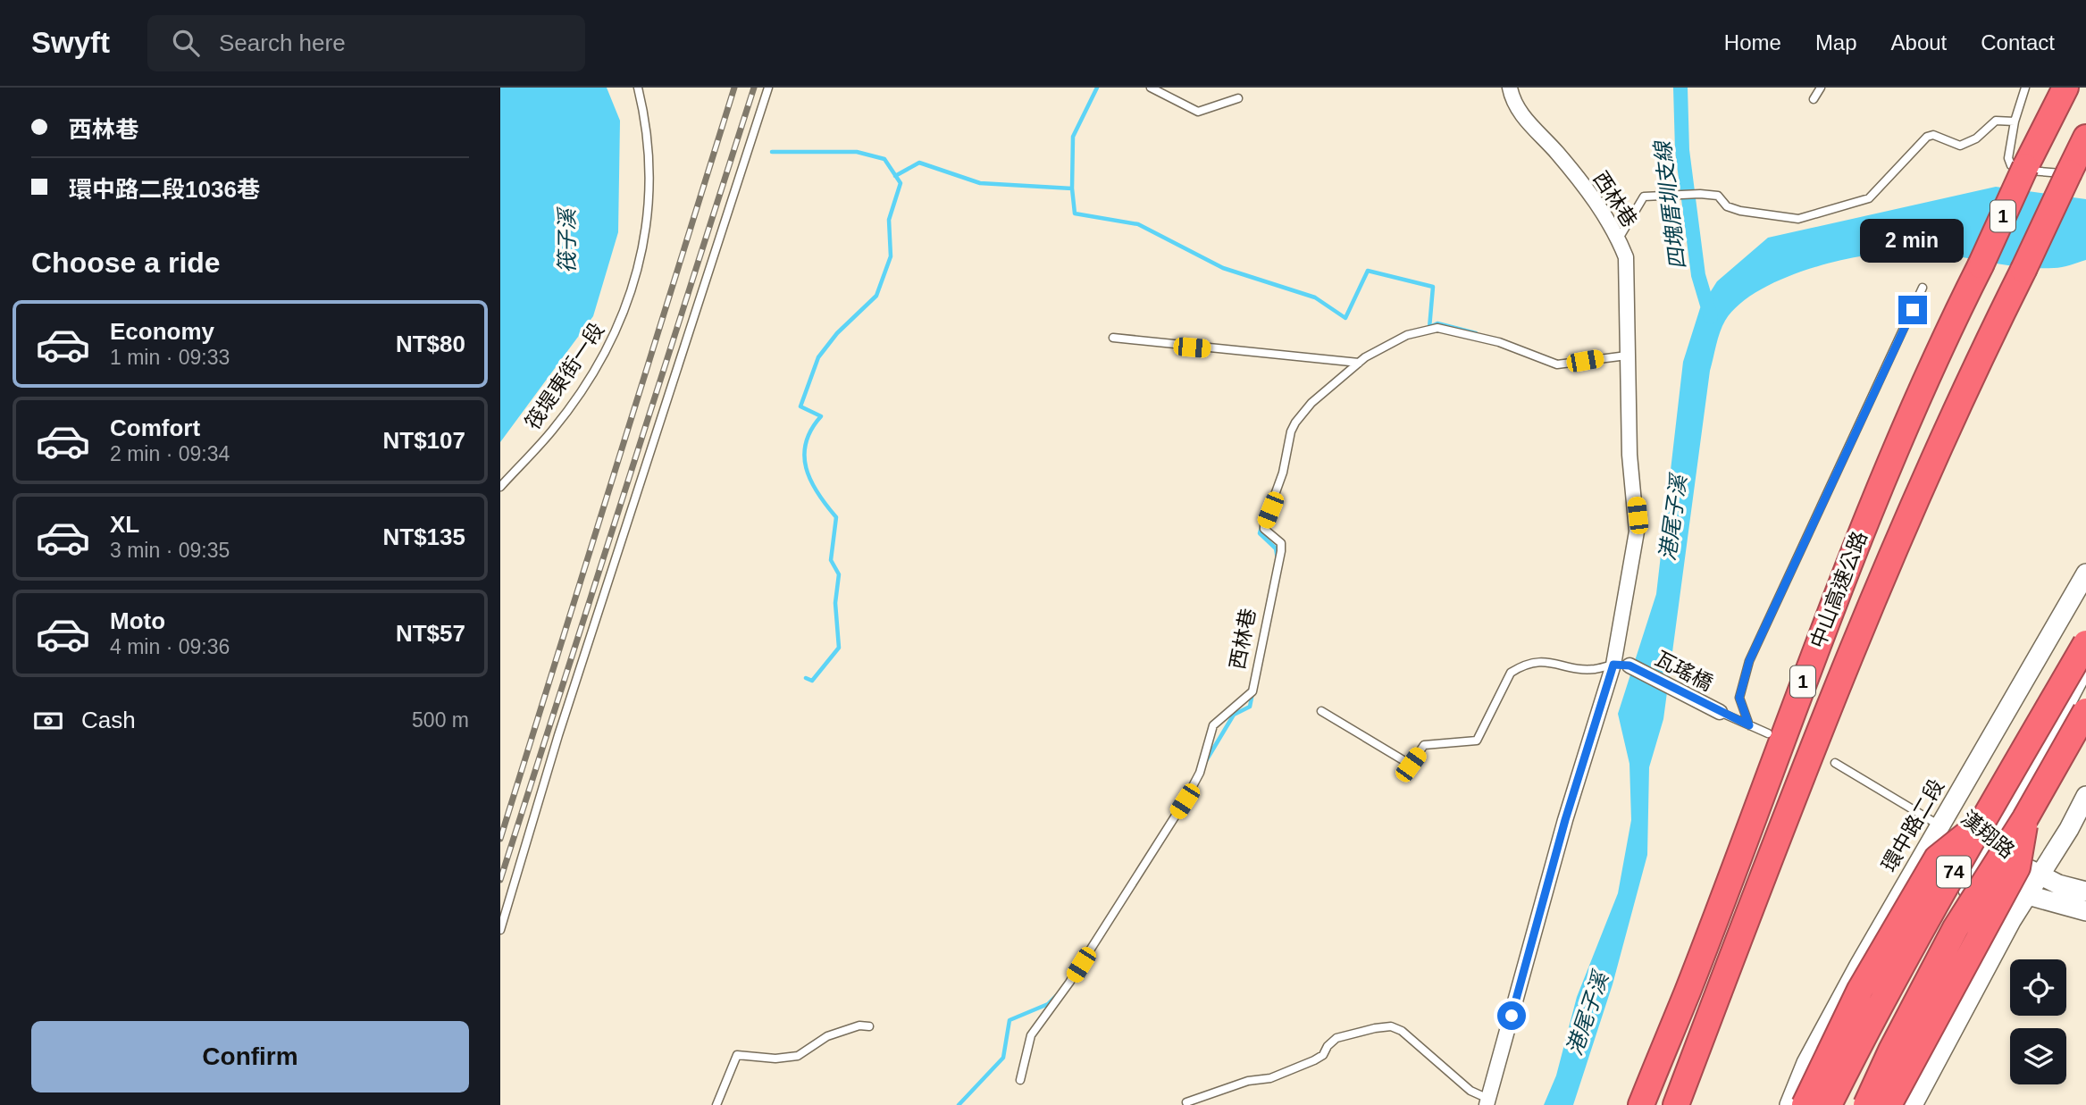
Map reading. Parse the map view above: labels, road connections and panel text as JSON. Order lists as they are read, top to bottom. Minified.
{"streets":{"highway":["1","中山高速公路","74"],"street":["西林巷","瓦瑤橋","環中路二段","漢翔路"],"lane":["筏堤東街一段"]},"crossings":[["環中路二段","漢翔路"],["漢翔路","74"]],"water":["四塊厝圳支線","筏子溪","港尾子溪"],"page":{"header":"Swyft","search":"Search here","nav":["Home","Map","About","Contact"],"banner":["西林巷","環中路二段1036巷"],"bubble":"2 min","heading":"Choose a ride","list":[{"name":"Economy","note":"1 min · 09:33","value":"NT$80"},{"name":"Comfort","note":"2 min · 09:34","value":"NT$107"},{"name":"XL","note":"3 min · 09:35","value":"NT$135"},{"name":"Moto","note":"4 min · 09:36","value":"NT$57"}],"pay":["Cash","500 m"],"buttons":"Confirm"}}
